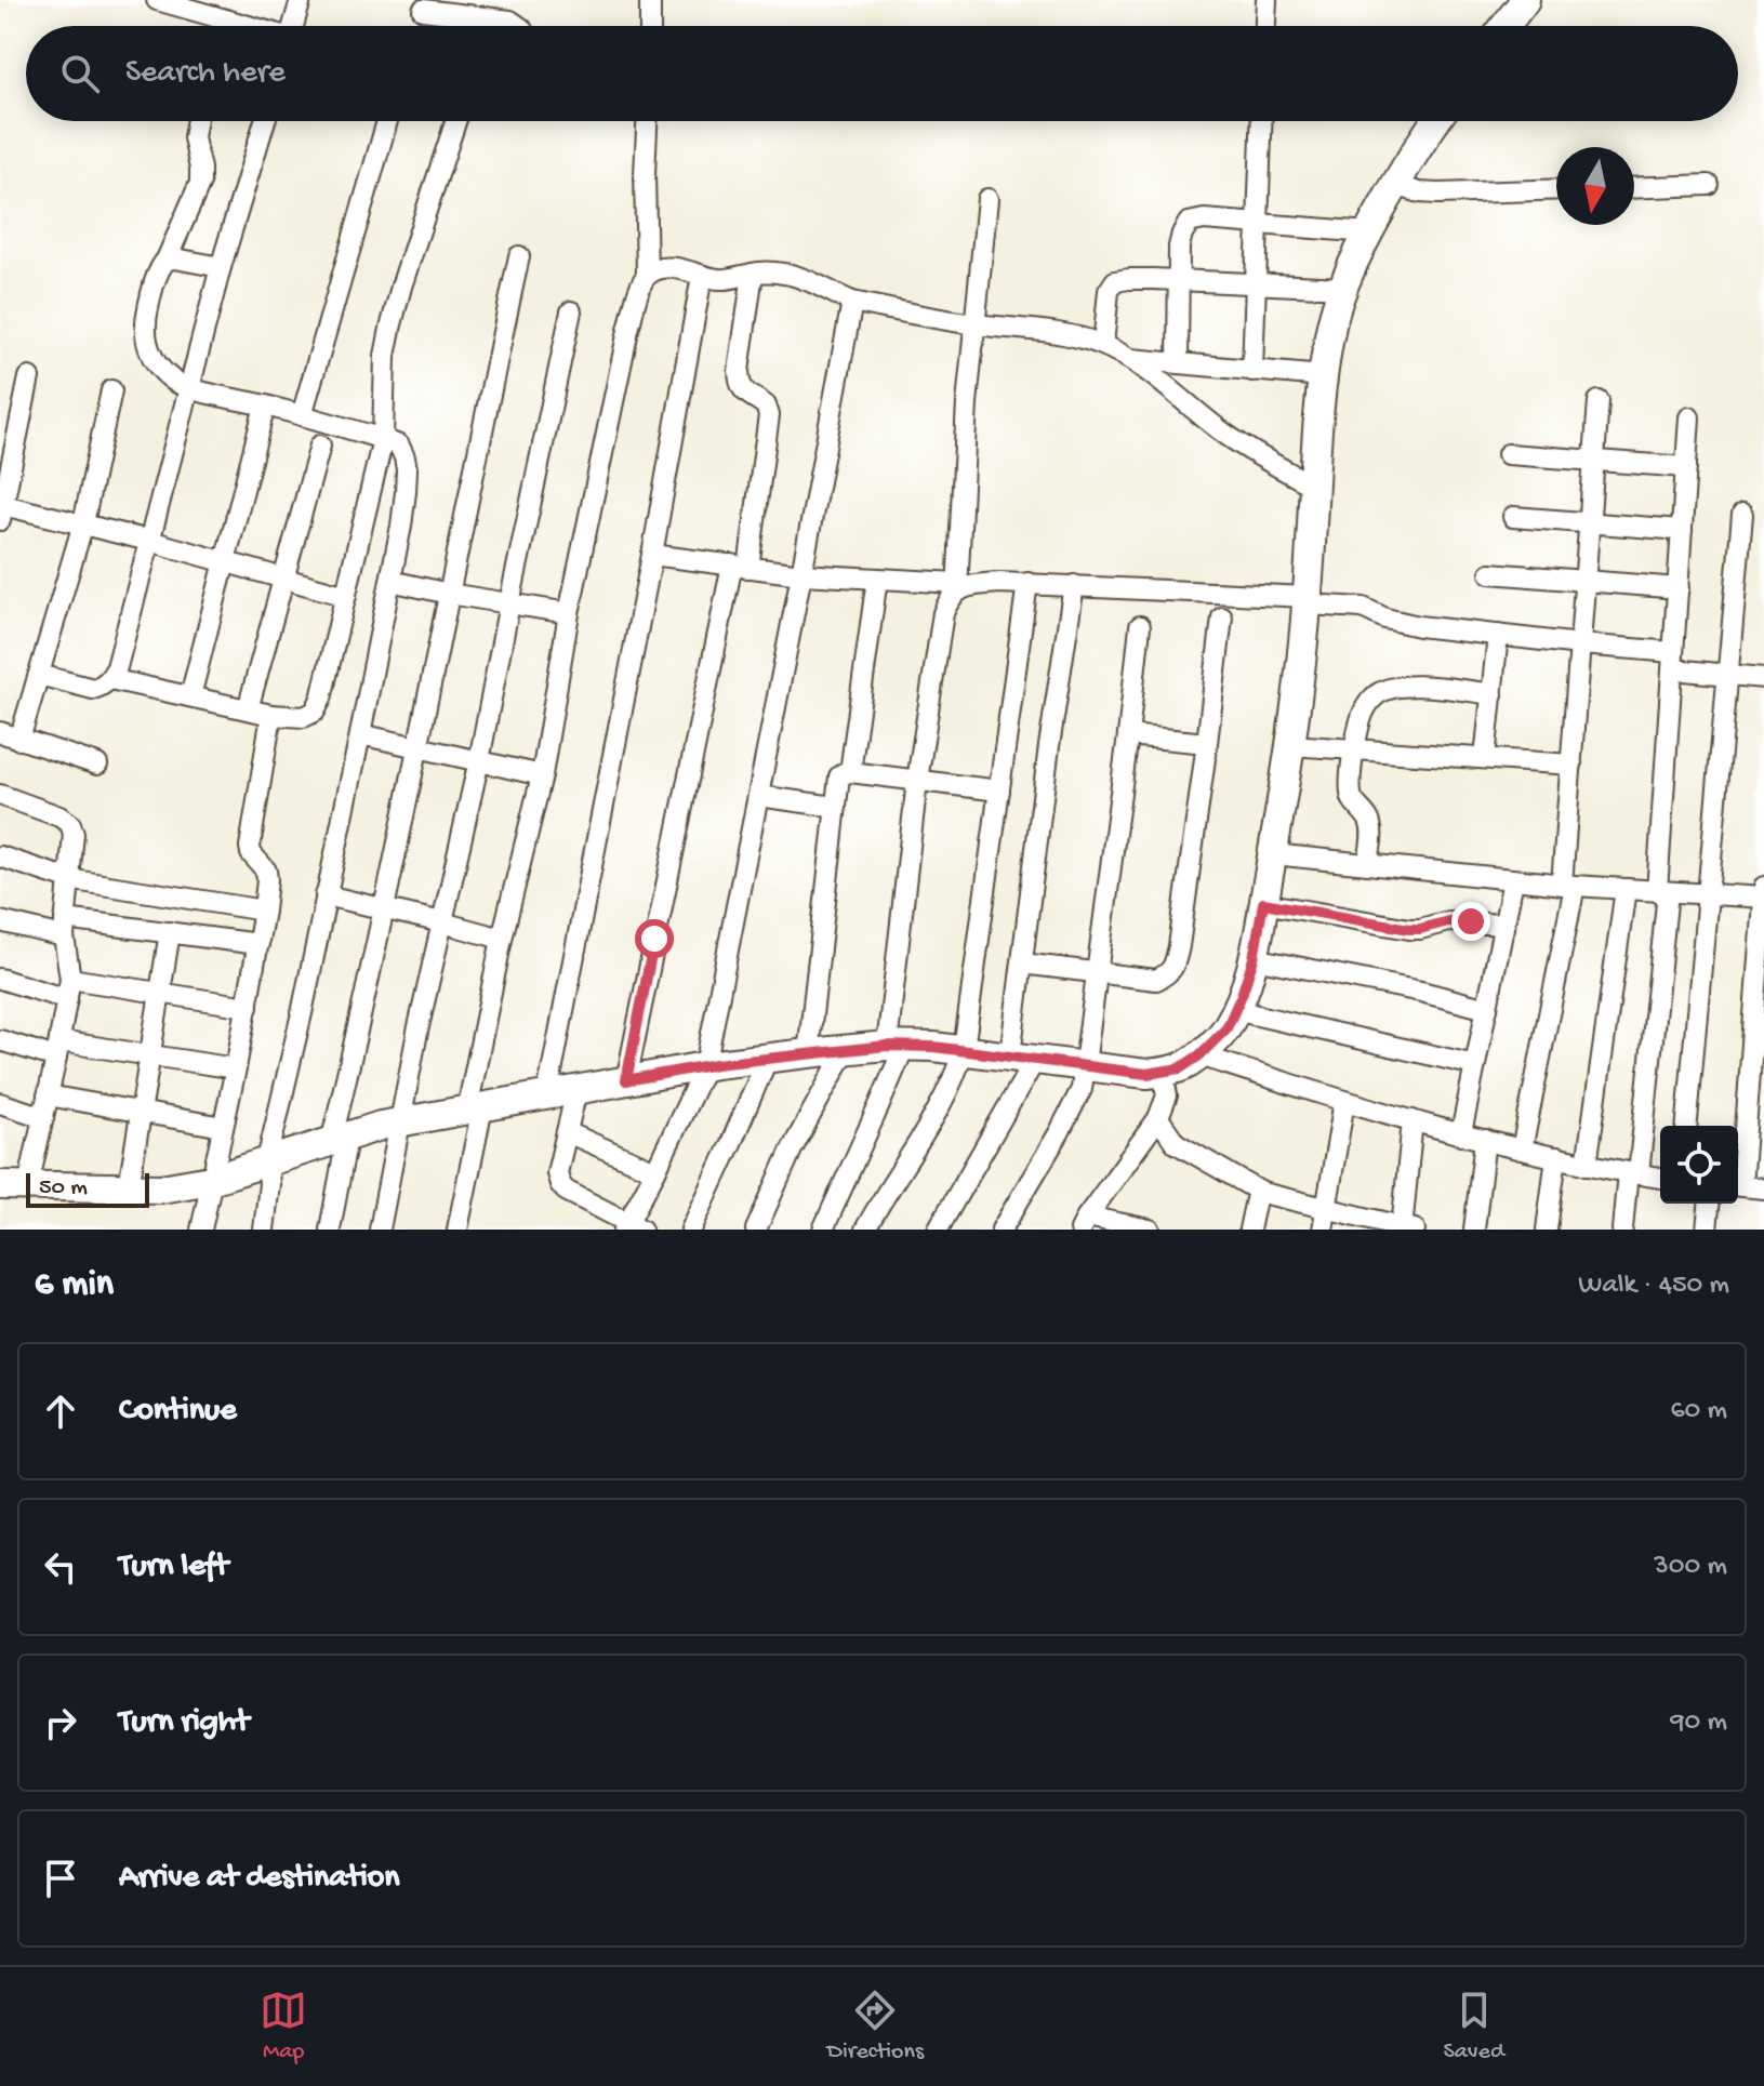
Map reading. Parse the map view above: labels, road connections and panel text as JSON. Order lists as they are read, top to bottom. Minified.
{"scale_bar":"50 m","north":"bottom","page":{"search":"Search here","scale":"50 m","heading":["6 min","Walk · 450 m"],"list":[["Continue","60 m"],["Turn left","300 m"],["Turn right","90 m"],"Arrive at destination"],"nav":["Map","Directions","Saved"]}}
